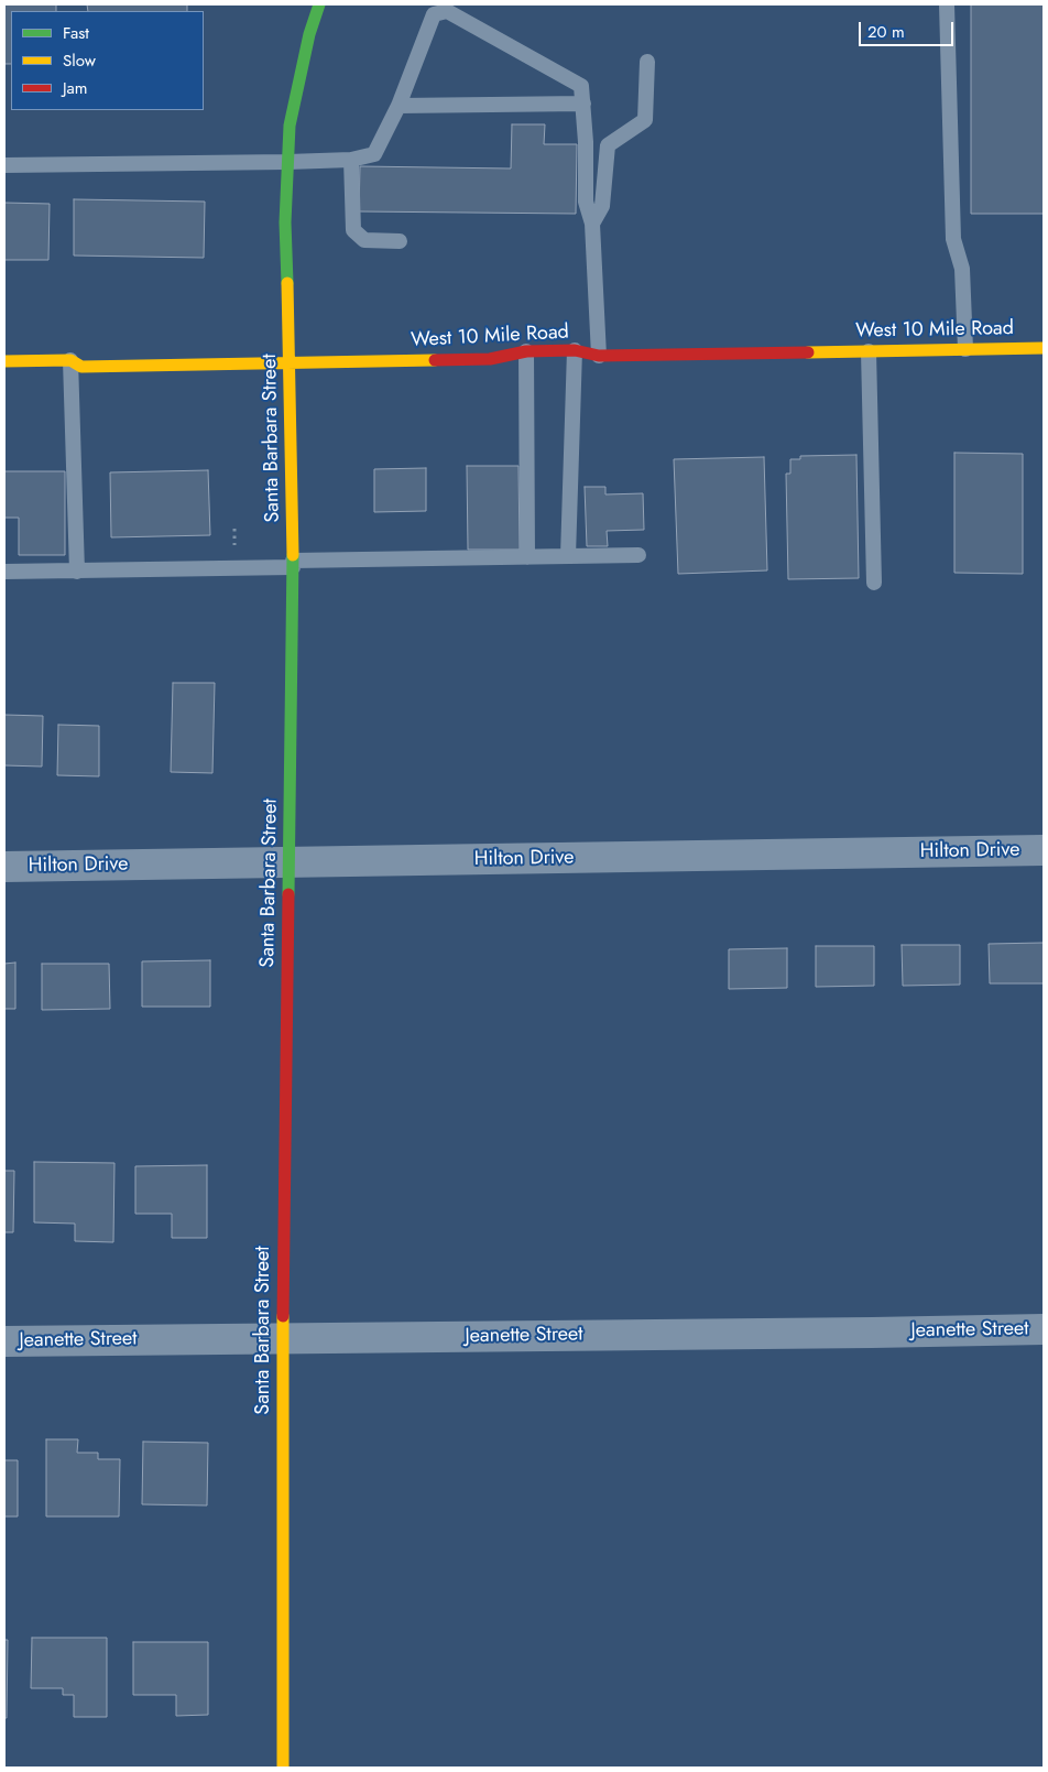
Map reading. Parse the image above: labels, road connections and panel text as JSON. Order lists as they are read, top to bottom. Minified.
{"streets":{"street":["West 10 Mile Road","Santa Barbara Street","Hilton Drive","Jeanette Street"]},"crossings":[["West 10 Mile Road","Santa Barbara Street"],["Santa Barbara Street","Hilton Drive"],["Santa Barbara Street","Jeanette Street"]],"legend":["Fast","Slow","Jam"],"scale_bar":"20 m"}
